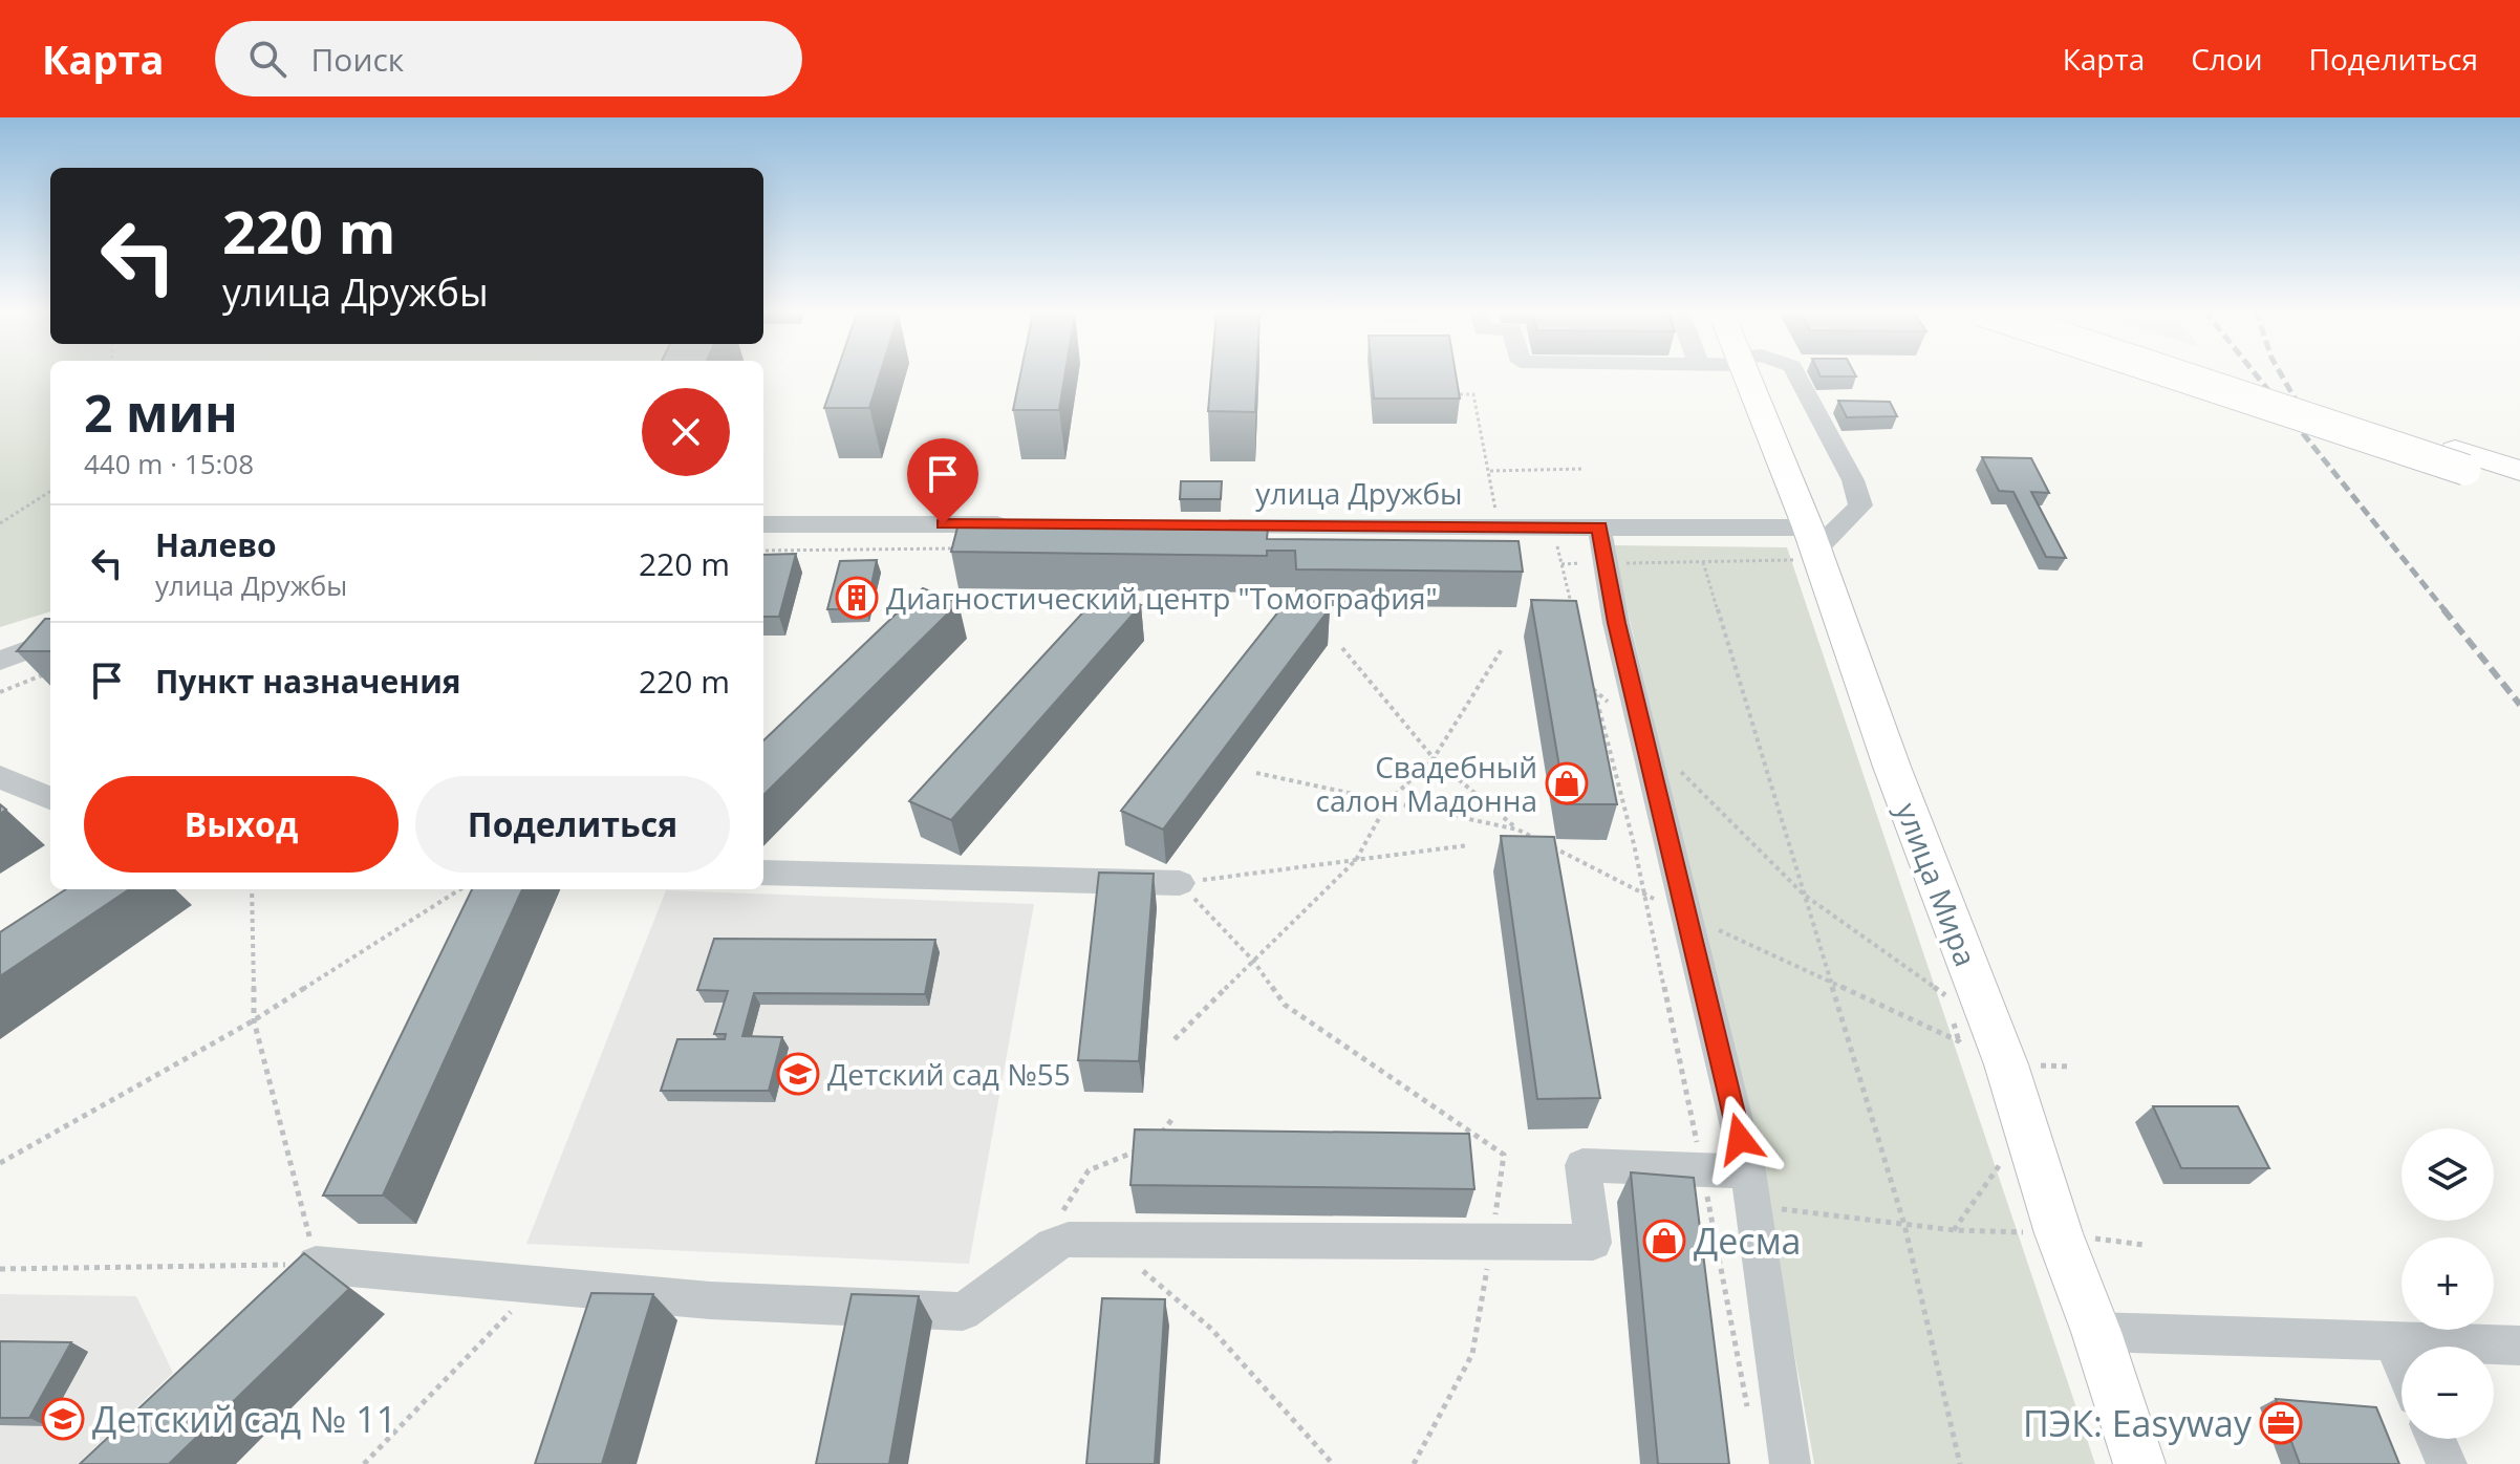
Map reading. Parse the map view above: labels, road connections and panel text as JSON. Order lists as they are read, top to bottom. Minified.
{"streets":{"main road":["улица Мира"],"street":["улица Дружбы"]},"crossings":[["улица Дружбы","улица Мира"]],"places":{"building":["Диагностический центр \"Томография\""],"shop":["Свадебный салон Мадонна","Десма"],"school or university":["Детский сад №55","Детский сад № 11"],"office":["ПЭК: Easyway"]},"page":{"header":"Карта","search":"Поиск","nav":["Карта","Слои","Поделиться"],"turn":["220 m","улица Дружбы"],"heading":["2 мин","440 m · 15:08"],"list":[{"name":"Налево","note":"улица Дружбы","value":"220 m"},{"name":"Пункт назначения","value":"220 m"}],"buttons":["Выход","Поделиться"],"map_buttons":["+","−"]}}
